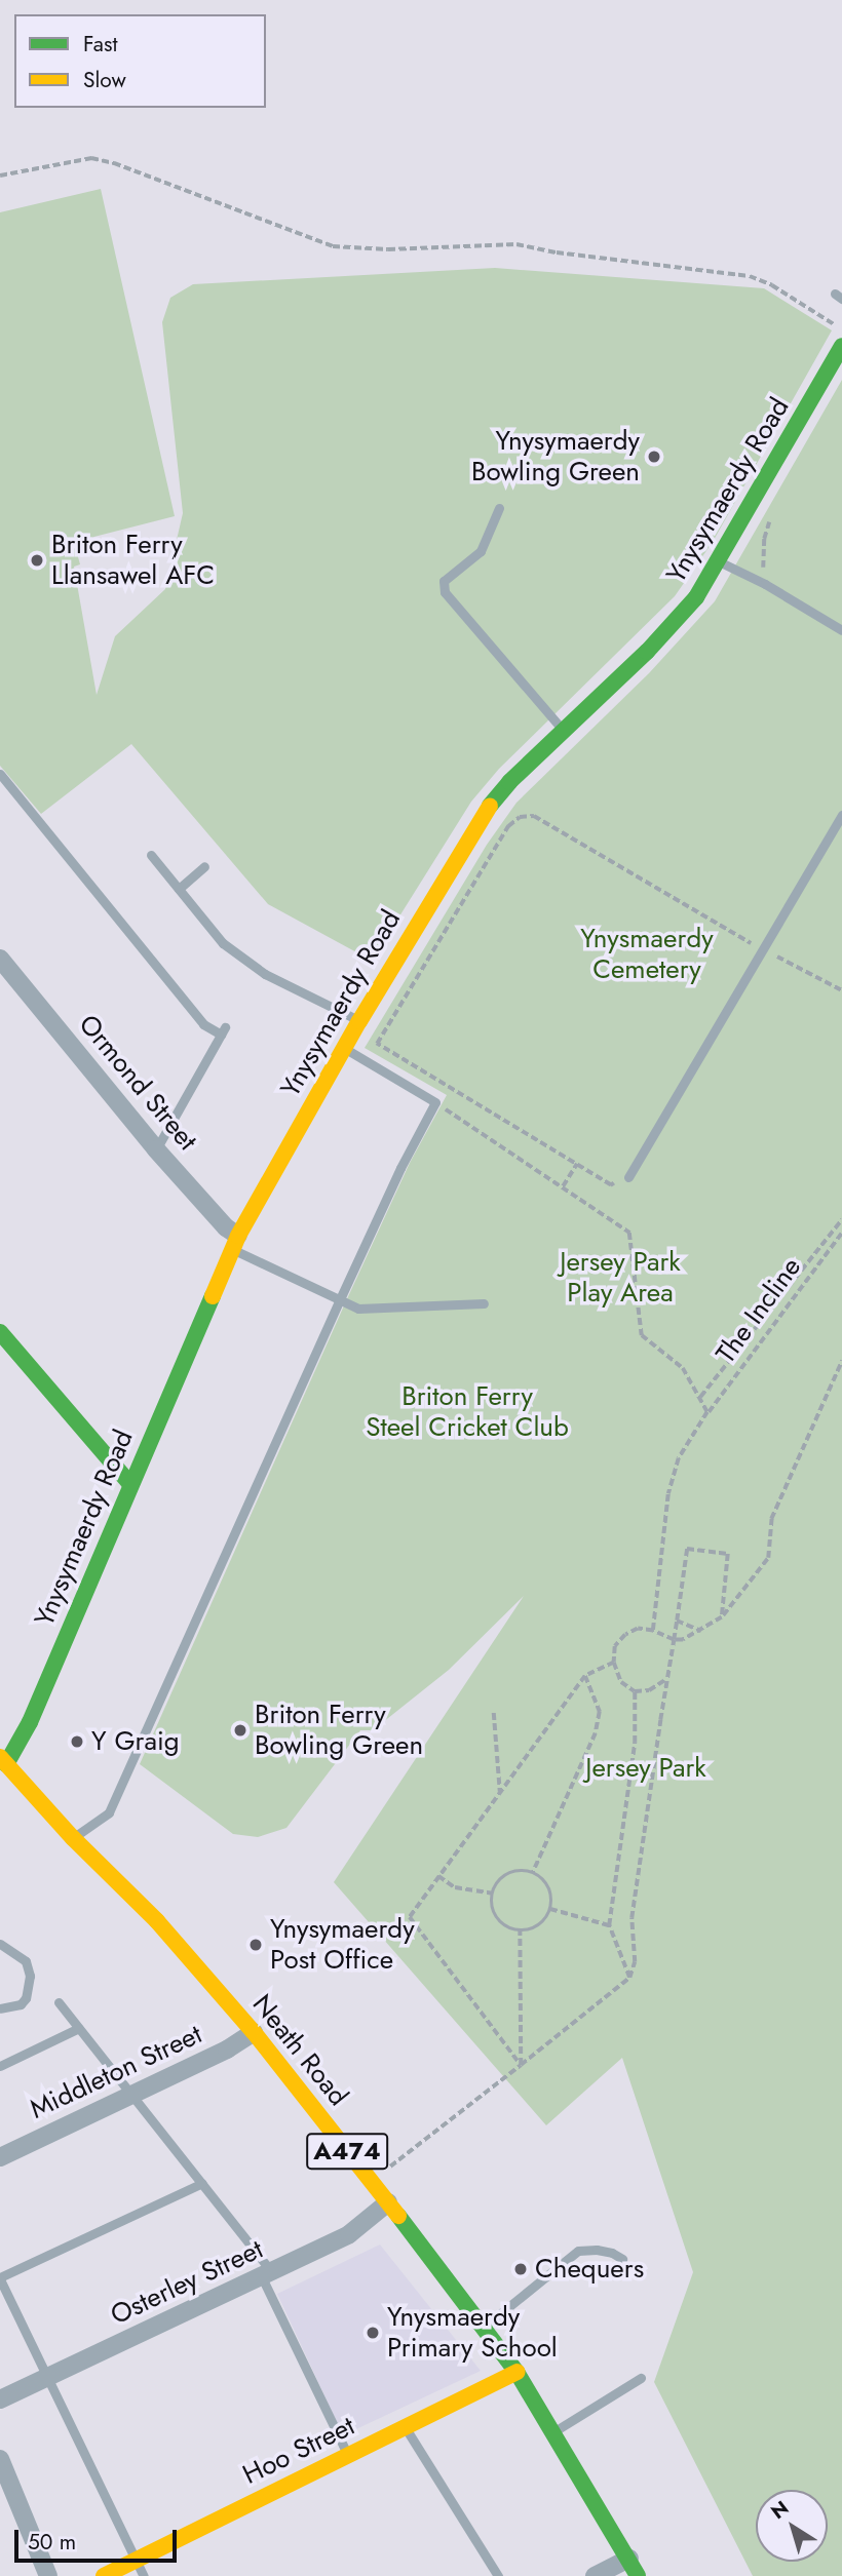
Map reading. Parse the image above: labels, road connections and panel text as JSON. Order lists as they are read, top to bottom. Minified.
{"streets":{"street":["Ynysymaerdy Road","Ormond Street","Neath Road","Middleton Street","A474","Osterley Street","Hoo Street"],"path":["The Incline"]},"crossings":[["Ynysymaerdy Road","Ormond Street"],["Ynysymaerdy Road","Neath Road"],["Neath Road","Middleton Street"],["Neath Road","Osterley Street"],["Neath Road","Hoo Street"]],"parks":["Ynysmaerdy Cemetery","Jersey Park Play Area","Briton Ferry Steel Cricket Club","Jersey Park"],"places":["Ynysymaerdy Bowling Green","Briton Ferry Llansawel AFC","Briton Ferry Bowling Green","Y Graig","Ynysymaerdy Post Office","Chequers","Ynysmaerdy Primary School"],"legend":["Fast","Slow"],"scale_bar":"50 m","north":"top left"}
